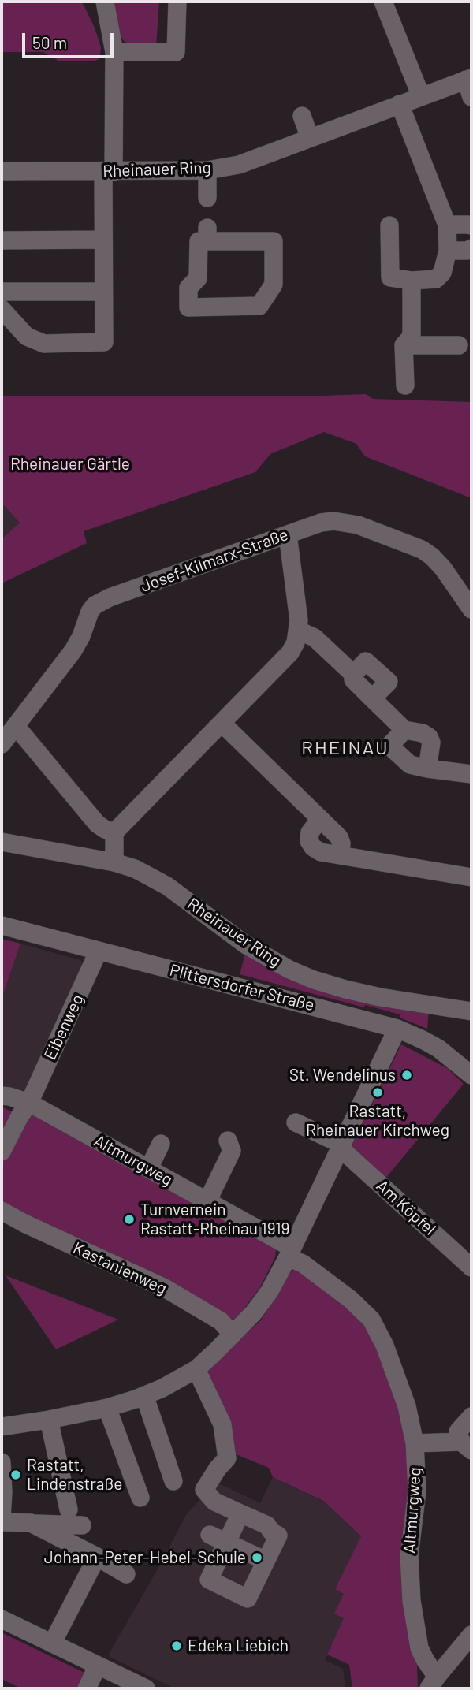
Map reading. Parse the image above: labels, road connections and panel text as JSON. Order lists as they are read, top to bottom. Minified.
{"streets":{"street":["Rheinauer Ring","Josef-Kilmarx-Straße","Plittersdorfer Straße","Eibenweg","Altmurgweg","Am Köpfel","Kastanienweg"]},"crossings":[["Plittersdorfer Straße","Eibenweg"],["Eibenweg","Altmurgweg"]],"districts":["RHEINAU"],"parks":["Rheinauer Gärtle"],"places":["St. Wendelinus","Rastatt, Rheinauer Kirchweg","Turnvernein Rastatt-Rheinau 1919","Rastatt, Lindenstraße","Johann-Peter-Hebel-Schule","Edeka Liebich"],"scale_bar":"50 m"}
